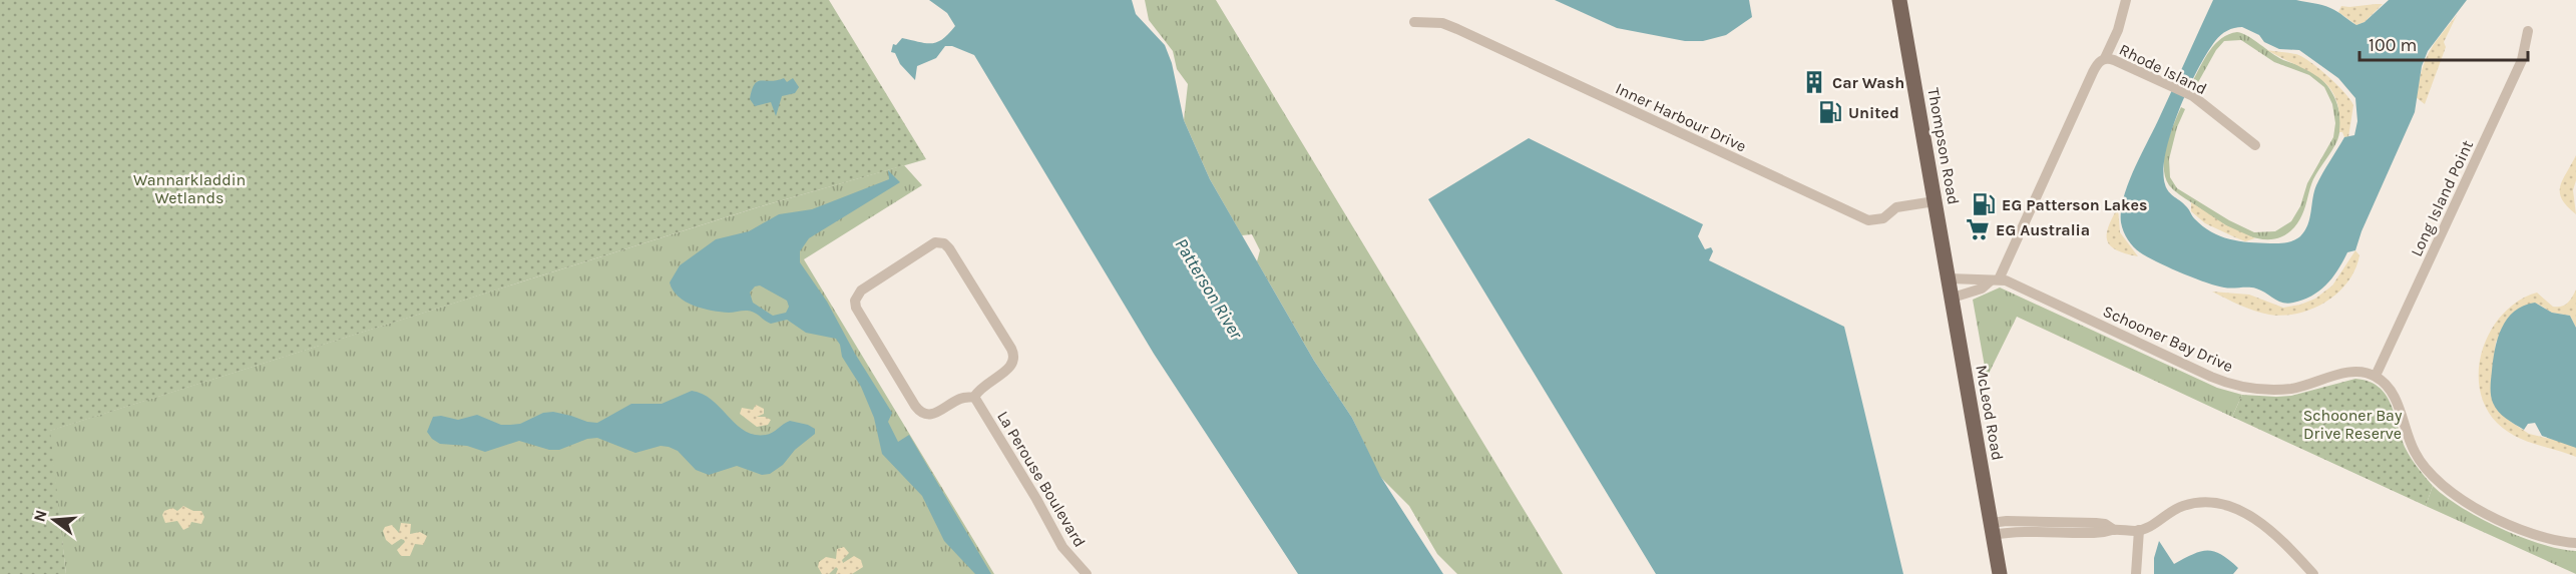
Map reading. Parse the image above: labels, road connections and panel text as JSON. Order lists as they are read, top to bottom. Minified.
{"streets":{"main road":["Thompson Road","McLeod Road"],"street":["Rhode Island","Inner Harbour Drive","Long Island Point","Schooner Bay Drive","La Perouse Boulevard"]},"crossings":[["Rhode Island","Schooner Bay Drive"],["Inner Harbour Drive","Thompson Road"],["Thompson Road","McLeod Road"],["Long Island Point","Schooner Bay Drive"]],"water":["Patterson River"],"parks":["Wannarkladdin Wetlands","Schooner Bay Drive Reserve"],"places":{"building":["Car Wash"],"fuel station":["United","EG Patterson Lakes"],"supermarket":["EG Australia"]},"scale_bar":"100 m","north":"left"}
